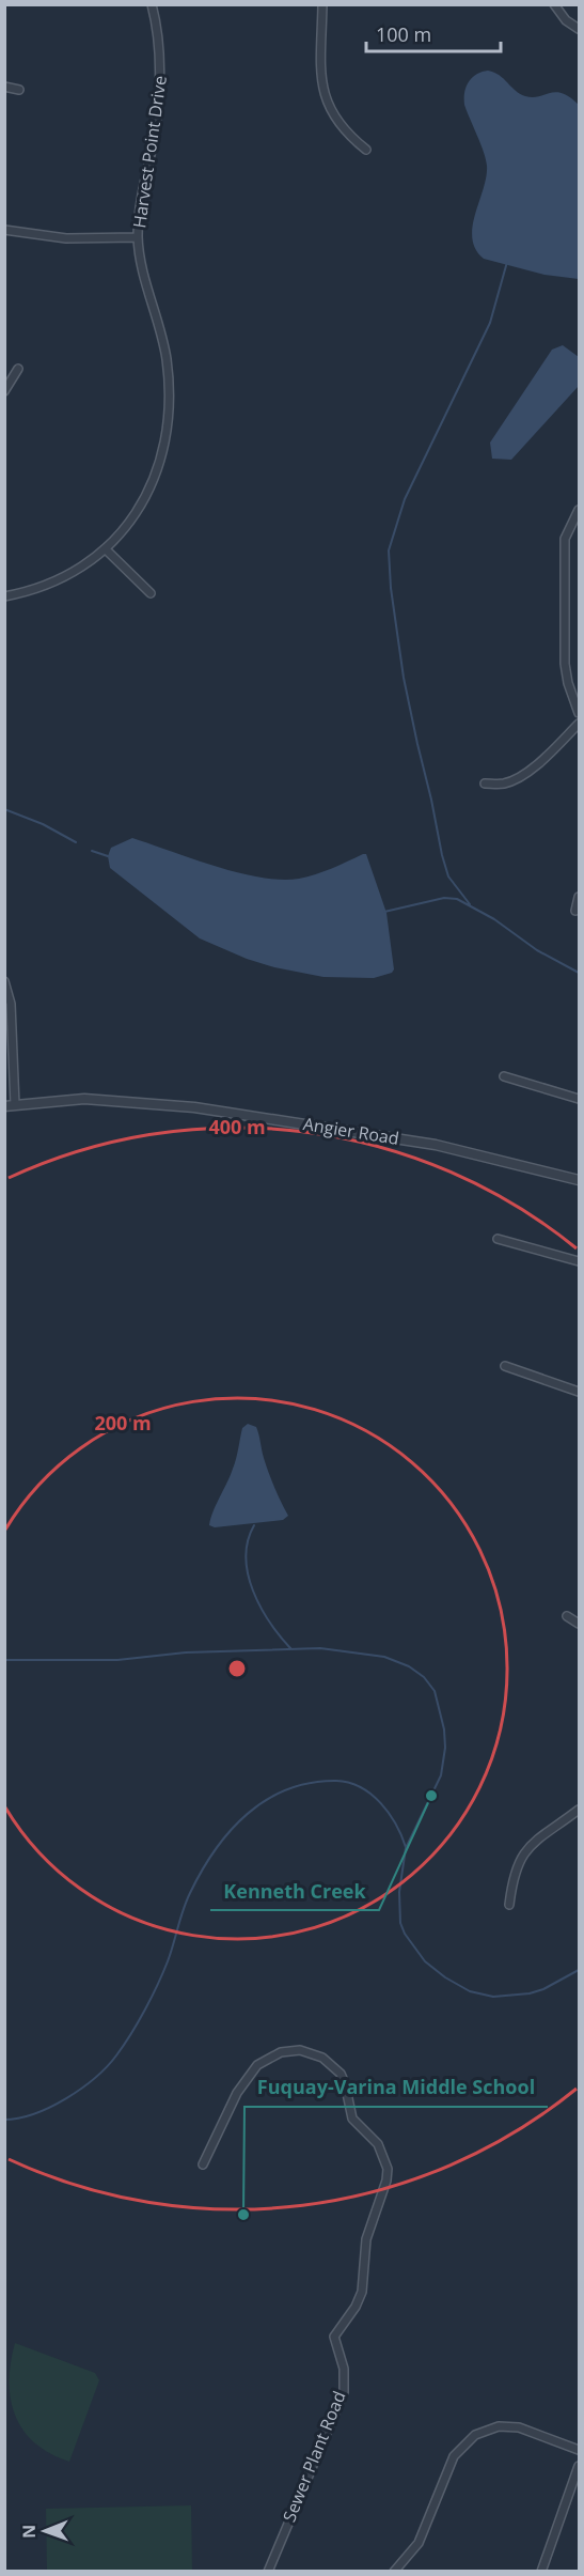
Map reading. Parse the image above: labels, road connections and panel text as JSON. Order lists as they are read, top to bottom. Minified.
{"streets":{"street":["Harvest Point Drive","Angier Road","Sewer Plant Road"]},"places":["Kenneth Creek","Fuquay-Varina Middle School"],"scale_bar":"100 m","north":"left","rings":["400 m","200 m"]}
